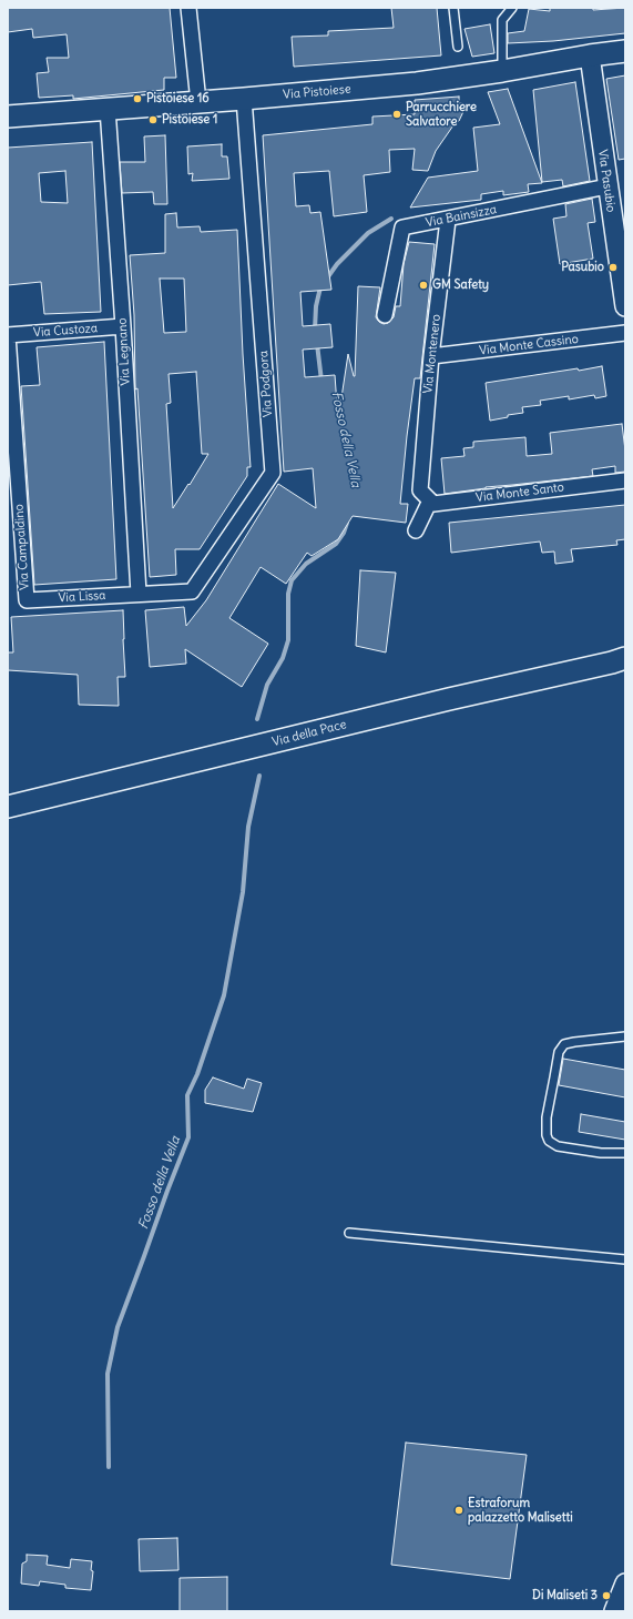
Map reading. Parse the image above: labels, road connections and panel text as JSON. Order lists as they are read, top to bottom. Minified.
{"streets":{"main road":["Via Pistoiese","Via della Pace"],"street":["Via Pasubio","Via Bainsizza","Via Custoza","Via Monte Cassino","Via Legnano","Via Montenero","Via Podgora","Via Monte Santo","Via Campaldino","Via Lissa"]},"crossings":[["Via Pistoiese","Via Pasubio"],["Via Pistoiese","Via Legnano"],["Via Pistoiese","Via Podgora"],["Via Pasubio","Via Bainsizza"],["Via Bainsizza","Via Montenero"],["Via Custoza","Via Legnano"],["Via Custoza","Via Campaldino"],["Via Monte Cassino","Via Montenero"],["Via Legnano","Via Podgora"],["Via Legnano","Via Lissa"],["Via Montenero","Via Monte Santo"],["Via Podgora","Via Lissa"],["Via Campaldino","Via Lissa"]],"water":["Fosso della Vella"],"places":["Pistoiese 16","Parrucchiere Salvatore","Pistoiese 1","Pasubio","GM Safety","Estraforum palazzetto Malisetti","Di Maliseti 3"]}
